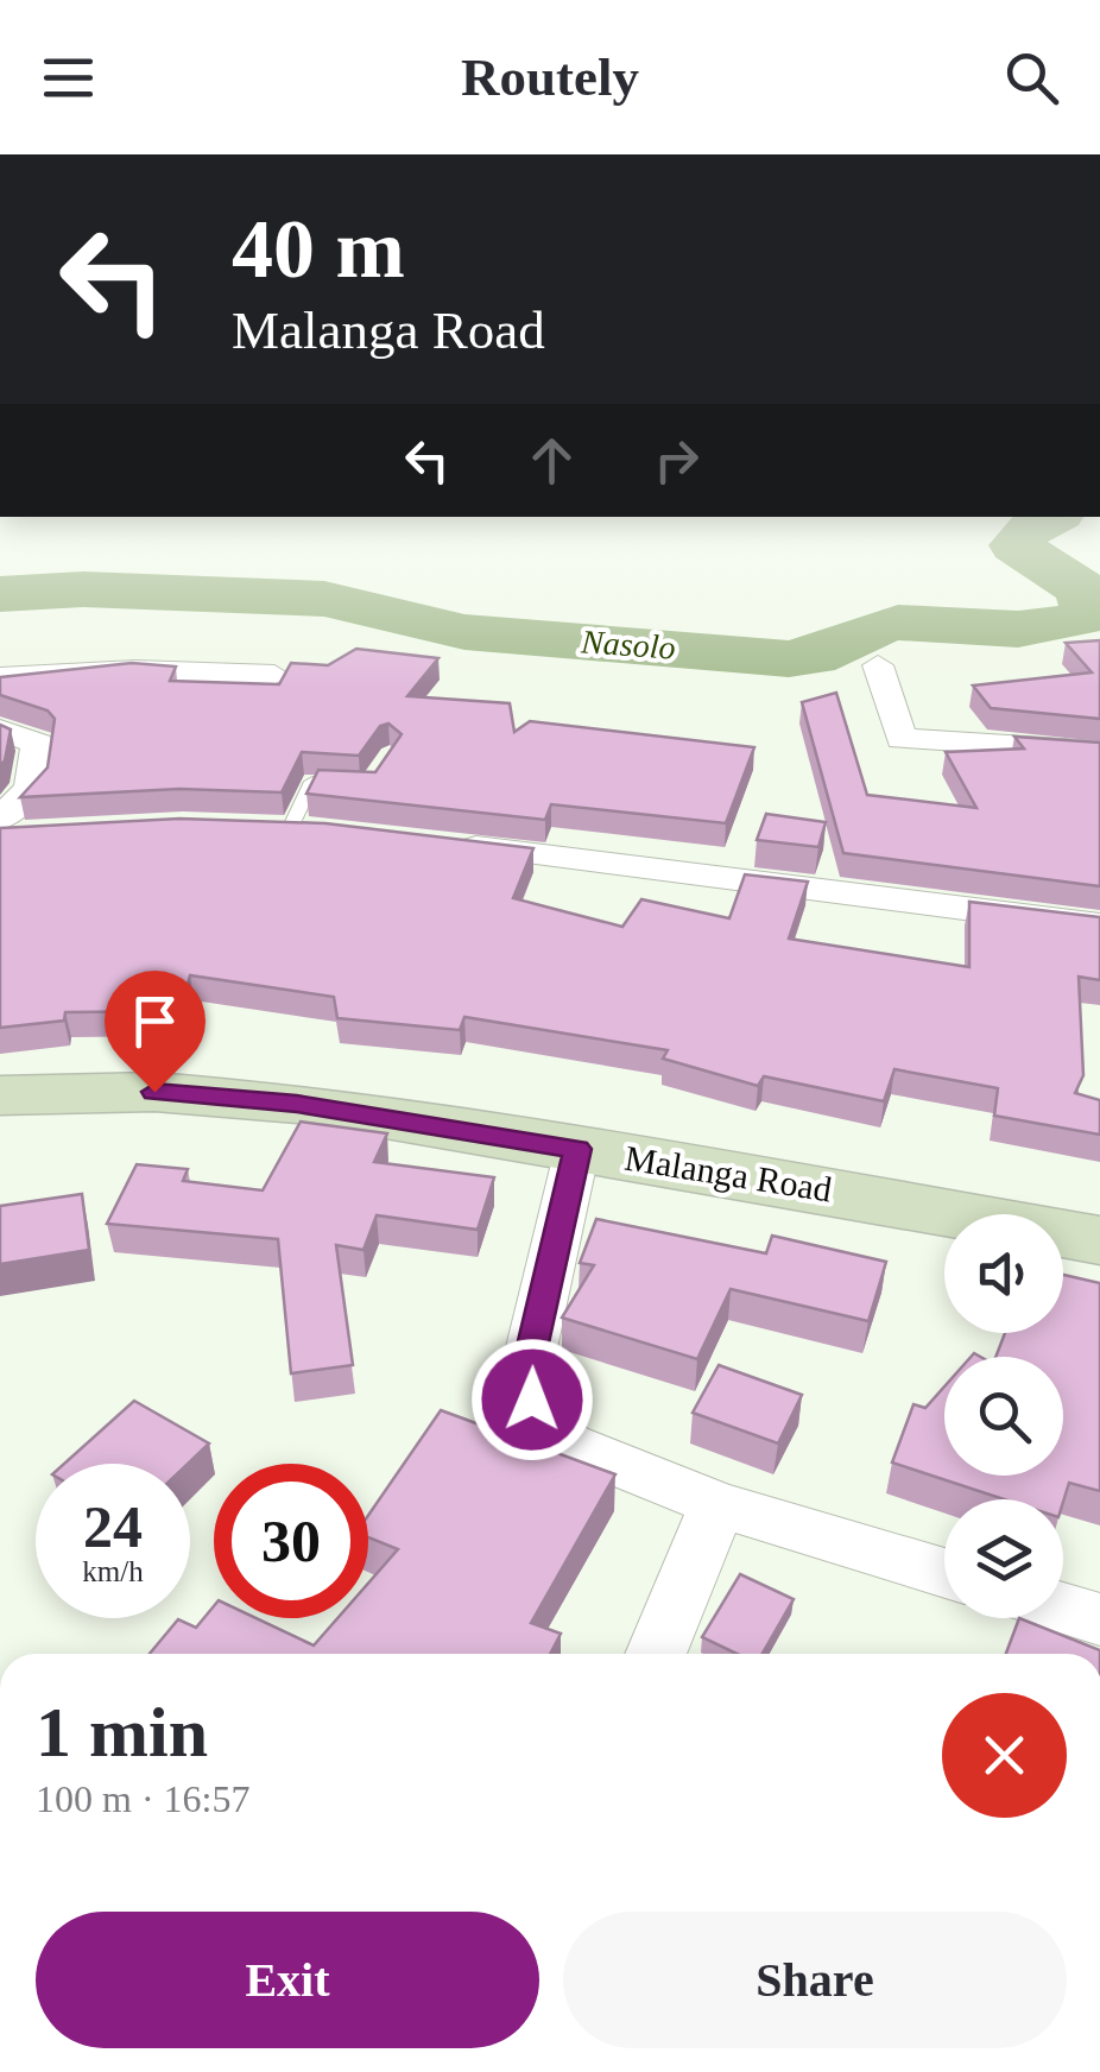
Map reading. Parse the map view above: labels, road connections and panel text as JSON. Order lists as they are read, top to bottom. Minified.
{"streets":{"street":["Malanga Road"]},"water":["Nasolo"],"page":{"header":"Routely","turn":["40 m","Malanga Road"],"speed":"24 km/h","limit":"30","heading":["1 min","100 m · 16:57"],"buttons":["Exit","Share"]}}
